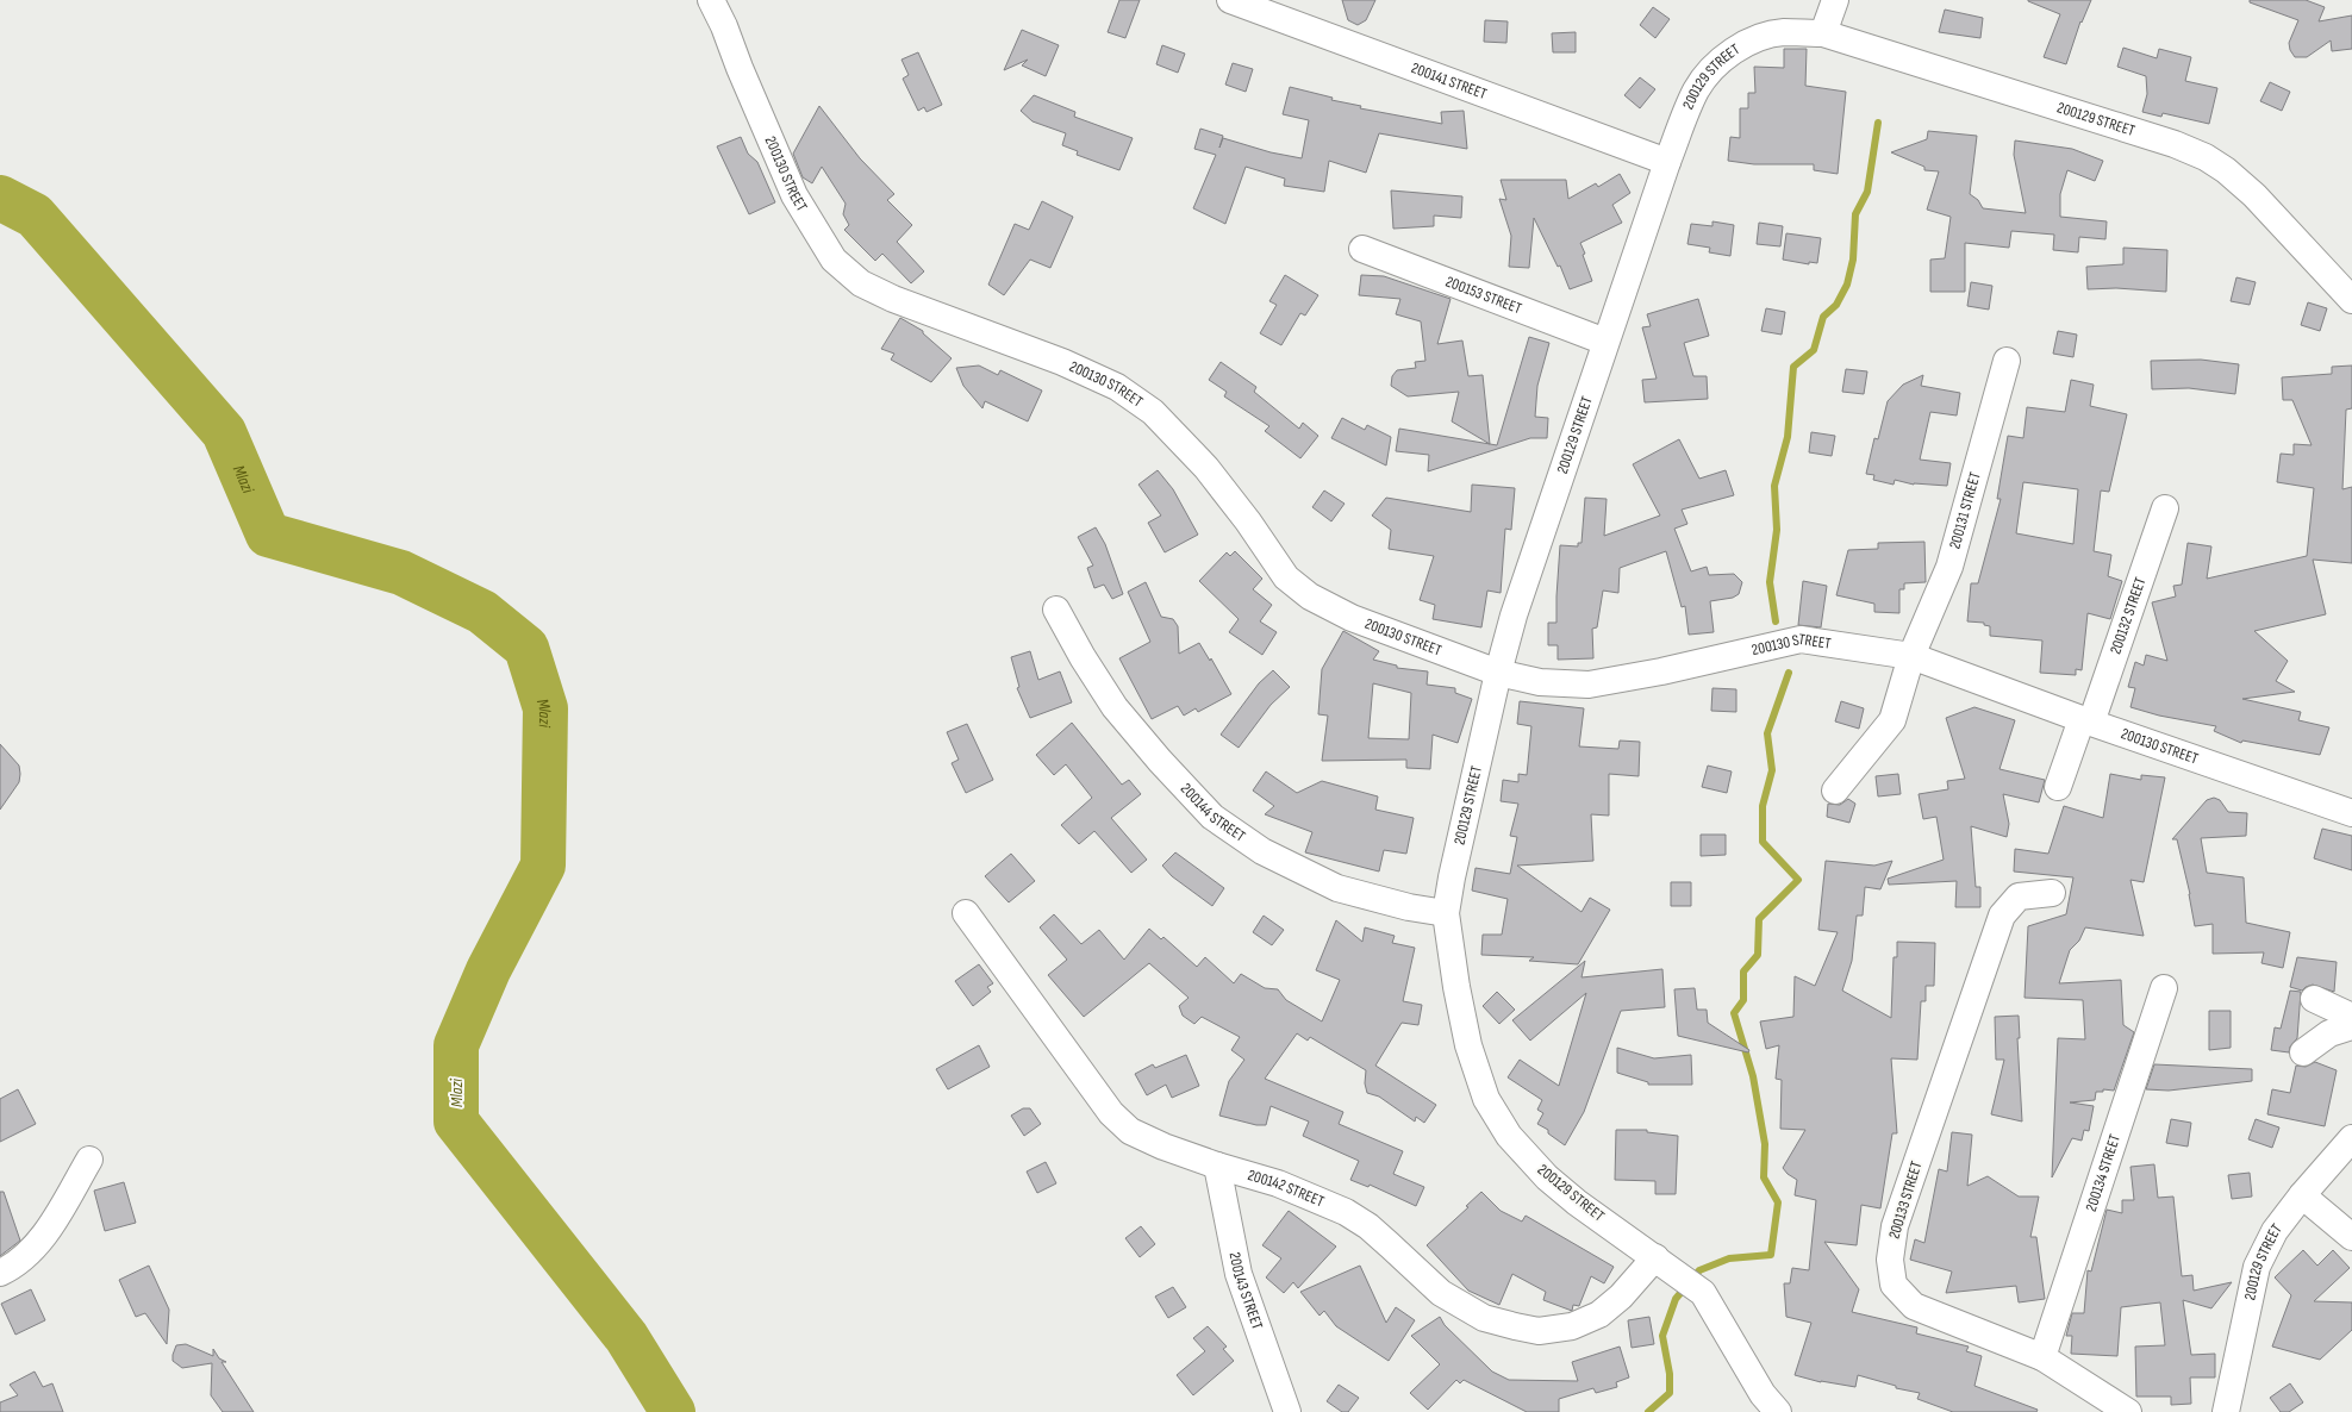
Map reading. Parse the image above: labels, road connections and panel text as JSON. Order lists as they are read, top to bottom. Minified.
{"streets":{"street":["200141 STREET","200129 STREET","200130 STREET","200153 STREET","200131 STREET","200132 STREET","200144 STREET","200134 STREET","200142 STREET","200133 STREET","200143 STREET"]},"crossings":[["200141 STREET","200129 STREET"],["200129 STREET","200130 STREET"],["200129 STREET","200153 STREET"],["200129 STREET","200144 STREET"],["200129 STREET","200142 STREET"],["200130 STREET","200131 STREET"],["200130 STREET","200132 STREET"],["200134 STREET","200133 STREET"],["200142 STREET","200143 STREET"]],"water":["Mlazi"]}
